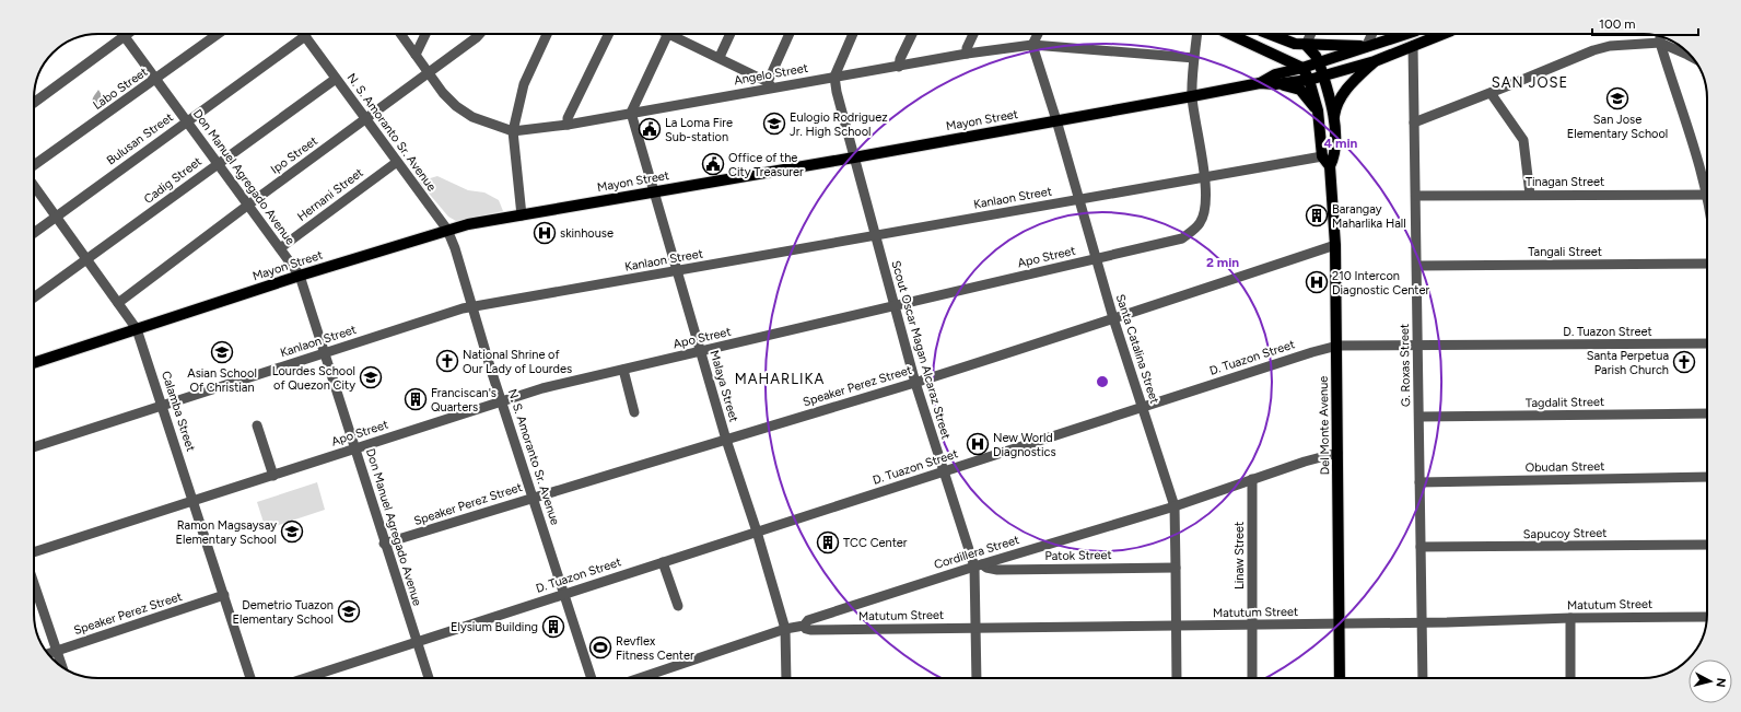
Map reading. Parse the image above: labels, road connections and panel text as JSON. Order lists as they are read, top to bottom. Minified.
{"streets":{"main road":["Mayon Street","Del Monte Avenue"],"street":["Angelo Street","Labo Street","N. S. Amoranto Sr. Avenue","Bulusan Street","Ipo Street","Don Manuel Agregado Avenue","Cadig Street","Tinagan Street","Hernani Street","Kanlaon Street","Tangali Street","Apo Street","D. Tuazon Street","Santa Catalina Street","Scout Oscar Magan Alcaraz Street","G. Roxas Street","Malaya Street","Speaker Perez Street","Tagdalit Street","Calamba Street","Obudan Street","Sapucoy Street","Cordillera Street","Patok Street","Linaw Street","Matutum Street"]},"crossings":[["Angelo Street","Ipo Street"],["Angelo Street","Apo Street"],["Angelo Street","Santa Catalina Street"],["Angelo Street","Scout Oscar Magan Alcaraz Street"],["Angelo Street","Malaya Street"],["Labo Street","Don Manuel Agregado Avenue"],["Mayon Street","N. S. Amoranto Sr. Avenue"],["Mayon Street","Don Manuel Agregado Avenue"],["Mayon Street","Apo Street"],["Mayon Street","Santa Catalina Street"],["Mayon Street","Scout Oscar Magan Alcaraz Street"],["Mayon Street","Malaya Street"],["Mayon Street","Calamba Street"],["Mayon Street","Del Monte Avenue"],["N. S. Amoranto Sr. Avenue","Ipo Street"],["N. S. Amoranto Sr. Avenue","Cadig Street"],["N. S. Amoranto Sr. Avenue","Hernani Street"],["N. S. Amoranto Sr. Avenue","Kanlaon Street"],["N. S. Amoranto Sr. Avenue","Apo Street"],["N. S. Amoranto Sr. Avenue","D. Tuazon Street"],["N. S. Amoranto Sr. Avenue","Speaker Perez Street"],["Bulusan Street","Don Manuel Agregado Avenue"],["Bulusan Street","Calamba Street"],["Ipo Street","Don Manuel Agregado Avenue"],["Ipo Street","Calamba Street"],["Don Manuel Agregado Avenue","Cadig Street"],["Don Manuel Agregado Avenue","Hernani Street"],["Don Manuel Agregado Avenue","Kanlaon Street"],["Don Manuel Agregado Avenue","Apo Street"],["Don Manuel Agregado Avenue","D. Tuazon Street"],["Don Manuel Agregado Avenue","Speaker Perez Street"],["Cadig Street","Calamba Street"],["Tinagan Street","G. Roxas Street"],["Kanlaon Street","Apo Street"],["Kanlaon Street","Santa Catalina Street"],["Kanlaon Street","Scout Oscar Magan Alcaraz Street"],["Kanlaon Street","Malaya Street"],["Kanlaon Street","Calamba Street"],["Tangali Street","G. Roxas Street"],["Apo Street","Santa Catalina Street"],["Apo Street","Scout Oscar Magan Alcaraz Street"],["Apo Street","Malaya Street"],["Apo Street","Calamba Street"],["D. Tuazon Street","Santa Catalina Street"],["D. Tuazon Street","Scout Oscar Magan Alcaraz Street"],["D. Tuazon Street","G. Roxas Street"],["D. Tuazon Street","Malaya Street"],["D. Tuazon Street","Del Monte Avenue"],["Santa Catalina Street","Speaker Perez Street"],["Santa Catalina Street","Cordillera Street"],["Santa Catalina Street","Patok Street"],["Santa Catalina Street","Matutum Street"],["Scout Oscar Magan Alcaraz Street","Speaker Perez Street"],["Scout Oscar Magan Alcaraz Street","Cordillera Street"],["Scout Oscar Magan Alcaraz Street","Patok Street"],["Scout Oscar Magan Alcaraz Street","Matutum Street"],["G. Roxas Street","Tagdalit Street"],["G. Roxas Street","Obudan Street"],["G. Roxas Street","Sapucoy Street"],["G. Roxas Street","Matutum Street"],["Malaya Street","Speaker Perez Street"],["Malaya Street","Cordillera Street"],["Speaker Perez Street","Calamba Street"],["Speaker Perez Street","Del Monte Avenue"],["Del Monte Avenue","Cordillera Street"],["Del Monte Avenue","Matutum Street"],["Cordillera Street","Patok Street"],["Cordillera Street","Linaw Street"],["Cordillera Street","Matutum Street"],["Linaw Street","Matutum Street"]],"districts":["SAN JOSE","MAHARLIKA"],"places":{"school or university":["San Jose Elementary School","Eulogio Rodriguez Jr. High School","Asian School Of Christian","Lourdes School of Quezon City","Ramon Magsaysay Elementary School","Demetrio Tuazon Elementary School"],"public building":["La Loma Fire Sub-station","Office of the City Treasurer"],"building":["Barangay Maharlika Hall","Franciscan's Quarters","TCC Center","Elysium Building"],"hospital":["skinhouse","210 Intercon Diagnostic Center","New World Diagnostics"],"church":["National Shrine of Our Lady of Lourdes","Santa Perpetua Parish Church"],"sports":["Revflex Fitness Center"]},"scale_bar":"100 m","north":"right","rings":["4 min","2 min"]}
